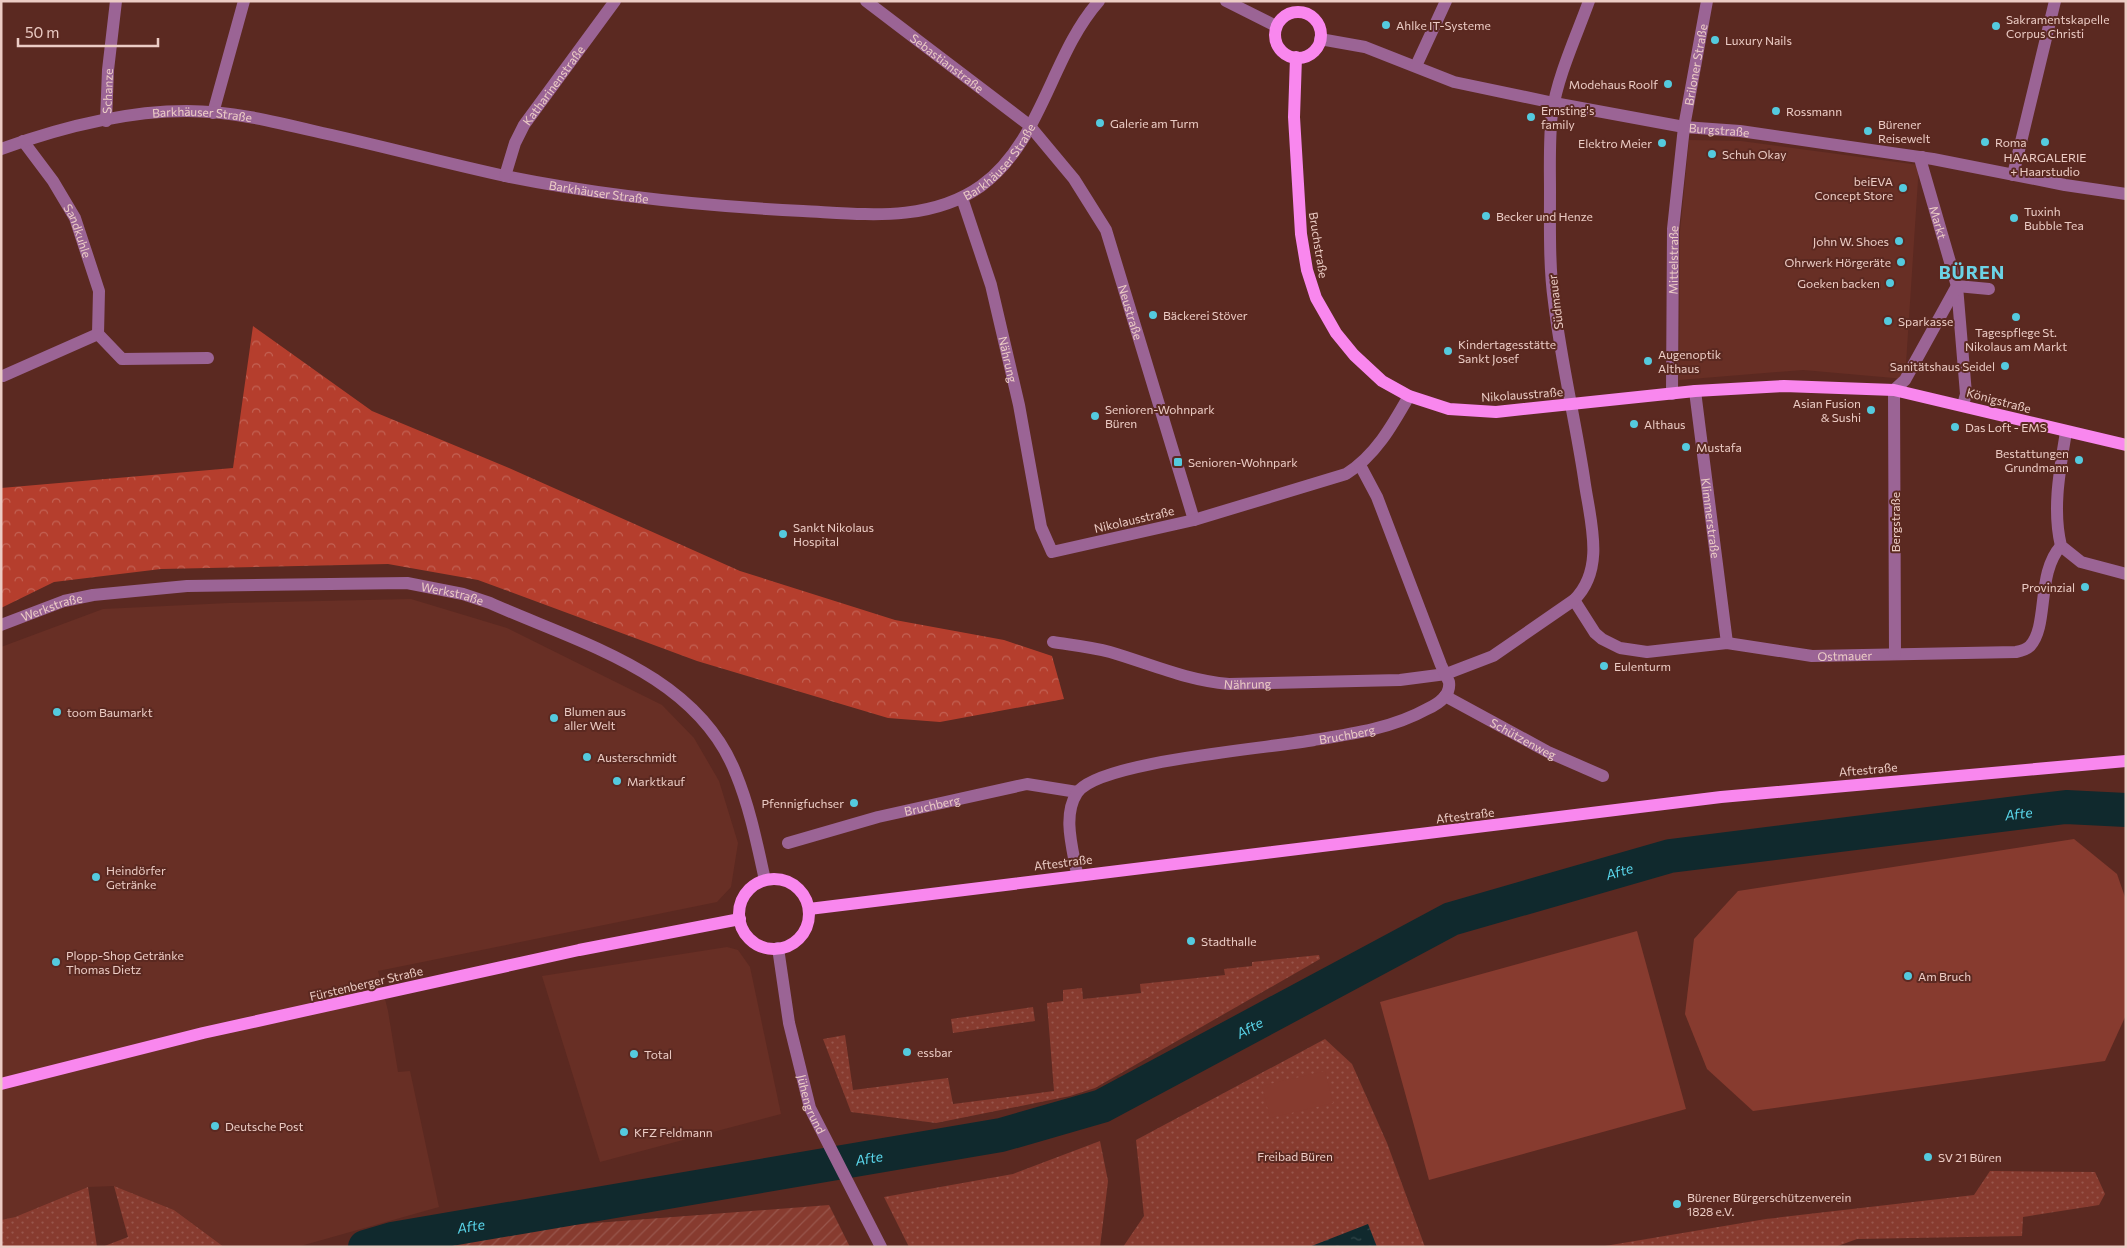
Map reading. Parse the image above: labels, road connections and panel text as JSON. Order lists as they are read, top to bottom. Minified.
{"streets":{"main road":["Bruchstraße","Nikolausstraße","Königstraße","Aftestraße","Fürstenberger Straße"],"street":["Sebastianstraße","Briloner Straße","Katharinenstraße","Schanze","Barkhäuser Straße","Burgstraße","Markt","Sandkuhle","Mittelstraße","Südmauer","Neustraße","Nährung","Klimmerstraße","Bergstraße","Werkstraße","Ostmauer","Bruchberg","Schützenweg","Jühengrund"]},"crossings":[["Sebastianstraße","Barkhäuser Straße"],["Sebastianstraße","Neustraße"],["Briloner Straße","Burgstraße"],["Briloner Straße","Mittelstraße"],["Katharinenstraße","Barkhäuser Straße"],["Schanze","Barkhäuser Straße"],["Barkhäuser Straße","Sandkuhle"],["Barkhäuser Straße","Neustraße"],["Barkhäuser Straße","Nährung"],["Burgstraße","Markt"],["Burgstraße","Bruchstraße"],["Burgstraße","Mittelstraße"],["Burgstraße","Südmauer"],["Markt","Königstraße"],["Bruchstraße","Nikolausstraße"],["Mittelstraße","Nikolausstraße"],["Südmauer","Nikolausstraße"],["Südmauer","Ostmauer"],["Neustraße","Nikolausstraße"],["Nährung","Nikolausstraße"],["Nikolausstraße","Königstraße"],["Nikolausstraße","Klimmerstraße"],["Nikolausstraße","Bergstraße"],["Königstraße","Bergstraße"],["Klimmerstraße","Ostmauer"],["Bergstraße","Ostmauer"],["Werkstraße","Aftestraße"],["Werkstraße","Fürstenberger Straße"],["Werkstraße","Jühengrund"],["Bruchberg","Schützenweg"],["Aftestraße","Fürstenberger Straße"],["Aftestraße","Jühengrund"],["Fürstenberger Straße","Jühengrund"]],"districts":["BÜREN"],"water":["Afte"],"parks":["Freibad Büren"],"places":{"other":["Ahlke IT-Systeme","Sakramentskapelle Corpus Christi","Luxury Nails","Modehaus Roolf","Rossmann","Ernsting's family","Galerie am Turm","Bürener Reisewelt","Roma","HAARGALERIE + Haarstudio","Elektro Meier","Schuh Okay","beiEVA Concept Store","Becker und Henze","Tuxinh Bubble Tea","John W. Shoes","Ohrwerk Hörgeräte","Goeken backen","Bäckerei Stöver","Tagespflege St. Nikolaus am Markt","Sparkasse","Kindertagesstätte Sankt Josef","Augenoptik Althaus","Sanitätshaus Seidel","Asian Fusion & Sushi","Senioren-Wohnpark Büren","Althaus","Das Loft - EMS","Mustafa","Bestattungen Grundmann","Sankt Nikolaus Hospital","Provinzial","Eulenturm","toom Baumarkt","Blumen aus aller Welt","Austerschmidt","Marktkauf","Pfennigfuchser","Heindörfer Getränke","Stadthalle","Plopp-Shop Getränke Thomas Dietz","Am Bruch","essbar","Total","Deutsche Post","KFZ Feldmann","SV 21 Büren","Bürener Bürgerschützenverein 1828 e.V."],"transit":["Senioren-Wohnpark"]},"scale_bar":"50 m"}
